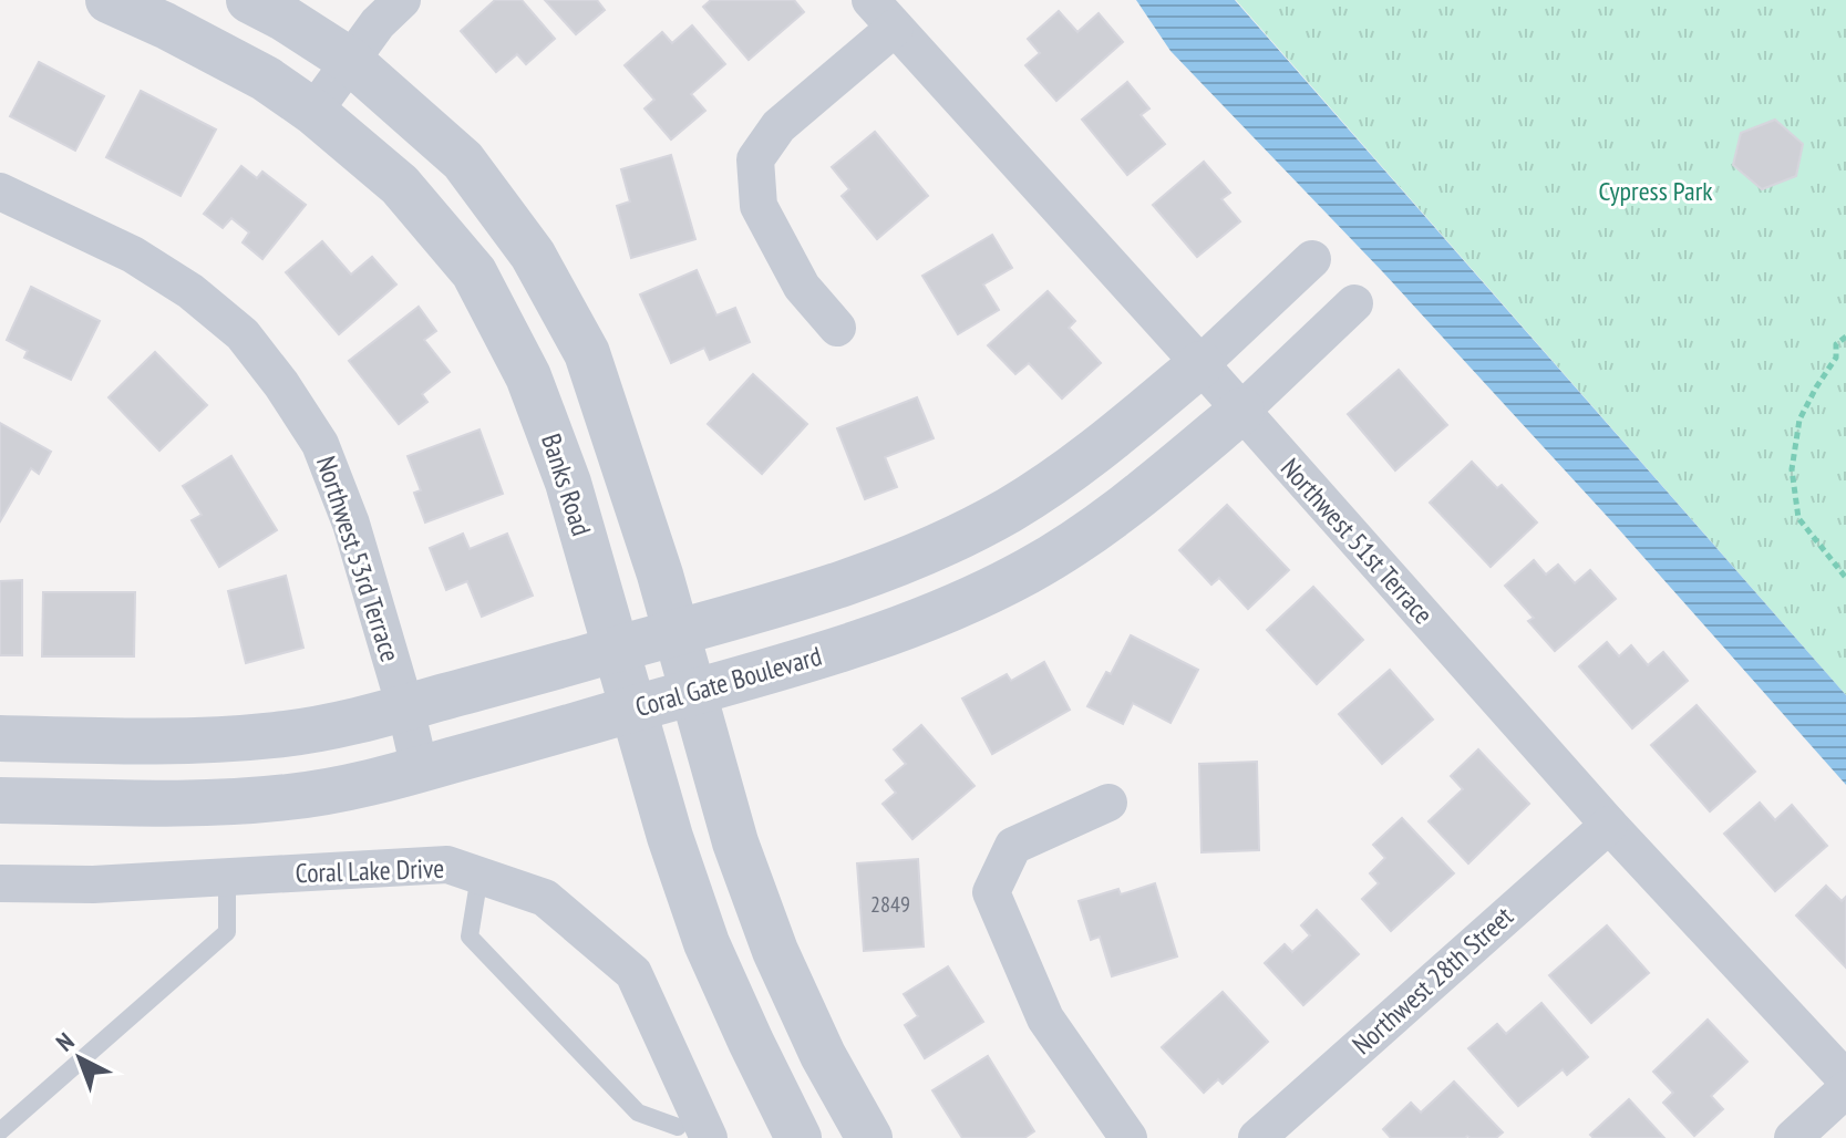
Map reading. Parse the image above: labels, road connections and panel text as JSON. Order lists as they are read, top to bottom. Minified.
{"streets":{"street":["Banks Road","Northwest 51st Terrace","Northwest 53rd Terrace","Coral Gate Boulevard","Coral Lake Drive","Northwest 28th Street"]},"crossings":[["Banks Road","Coral Gate Boulevard"],["Northwest 51st Terrace","Coral Gate Boulevard"],["Northwest 51st Terrace","Northwest 28th Street"],["Northwest 53rd Terrace","Coral Gate Boulevard"]],"parks":["Cypress Park"],"house_numbers":["2849"],"north":"top left"}
